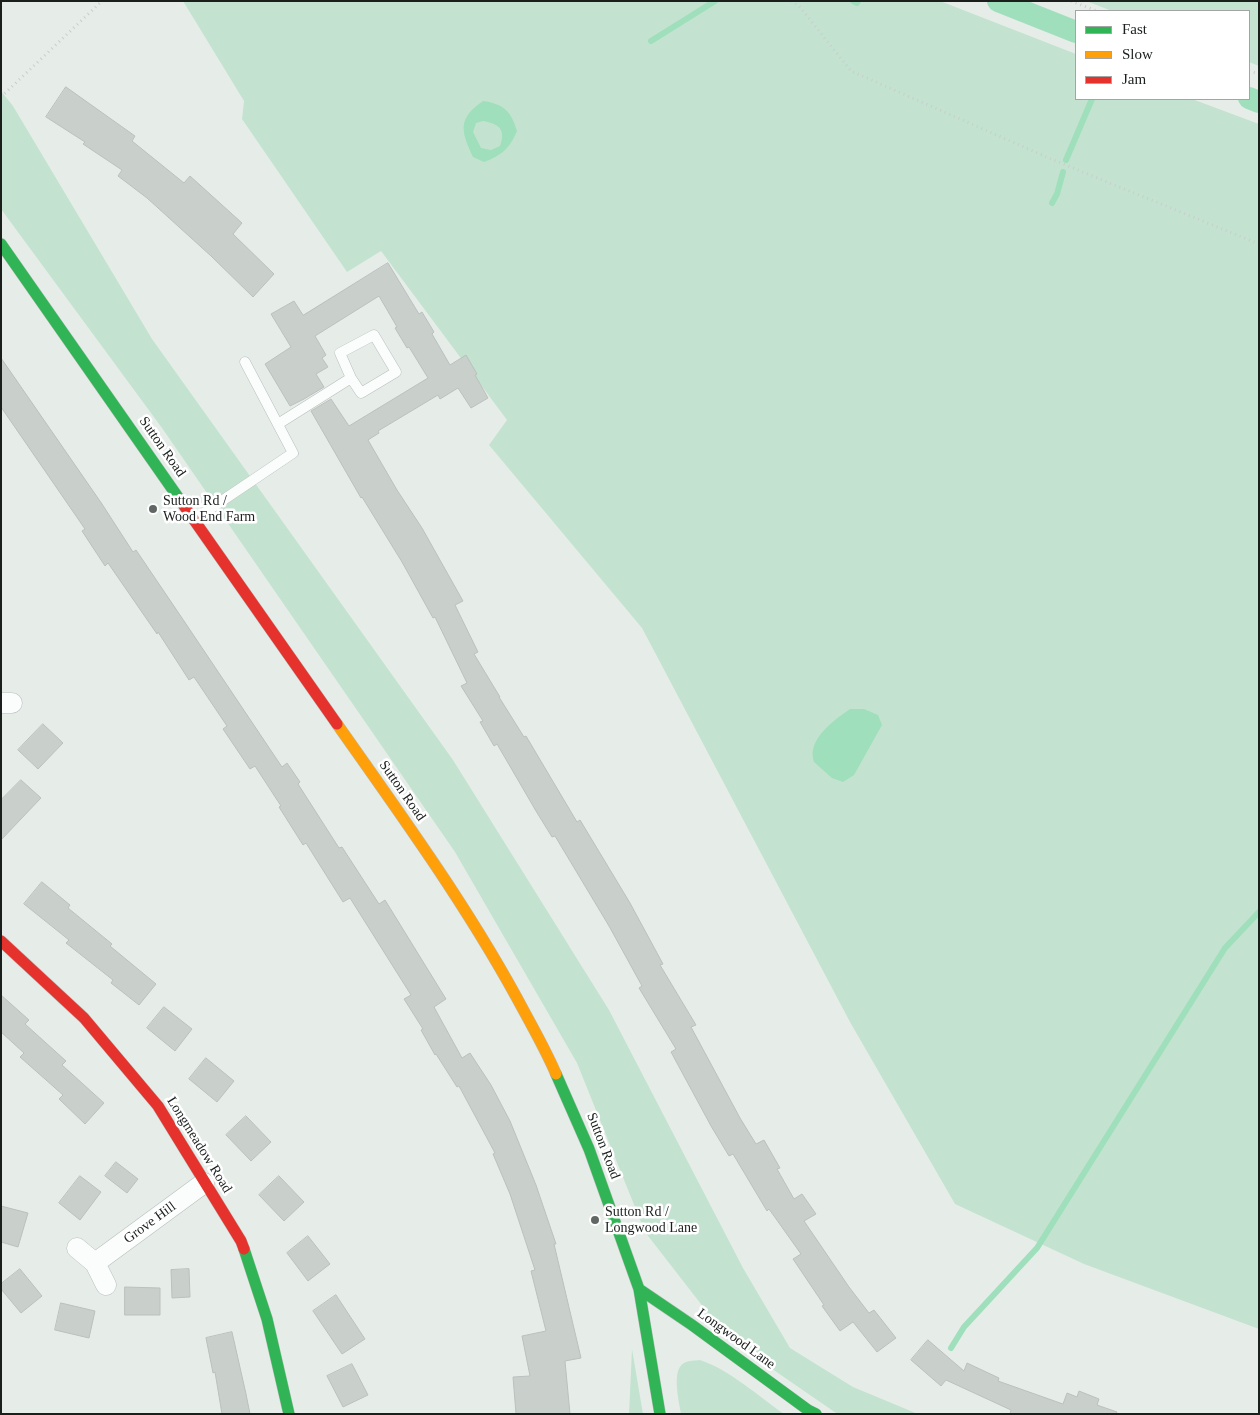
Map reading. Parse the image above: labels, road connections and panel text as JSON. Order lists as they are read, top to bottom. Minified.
{"streets":{"main road":["Sutton Road","Longmeadow Road","Longwood Lane"],"street":["Grove Hill"]},"crossings":[["Sutton Road","Longwood Lane"],["Longmeadow Road","Grove Hill"]],"places":["Sutton Rd / Wood End Farm","Sutton Rd / Longwood Lane"],"legend":["Fast","Slow","Jam"]}
